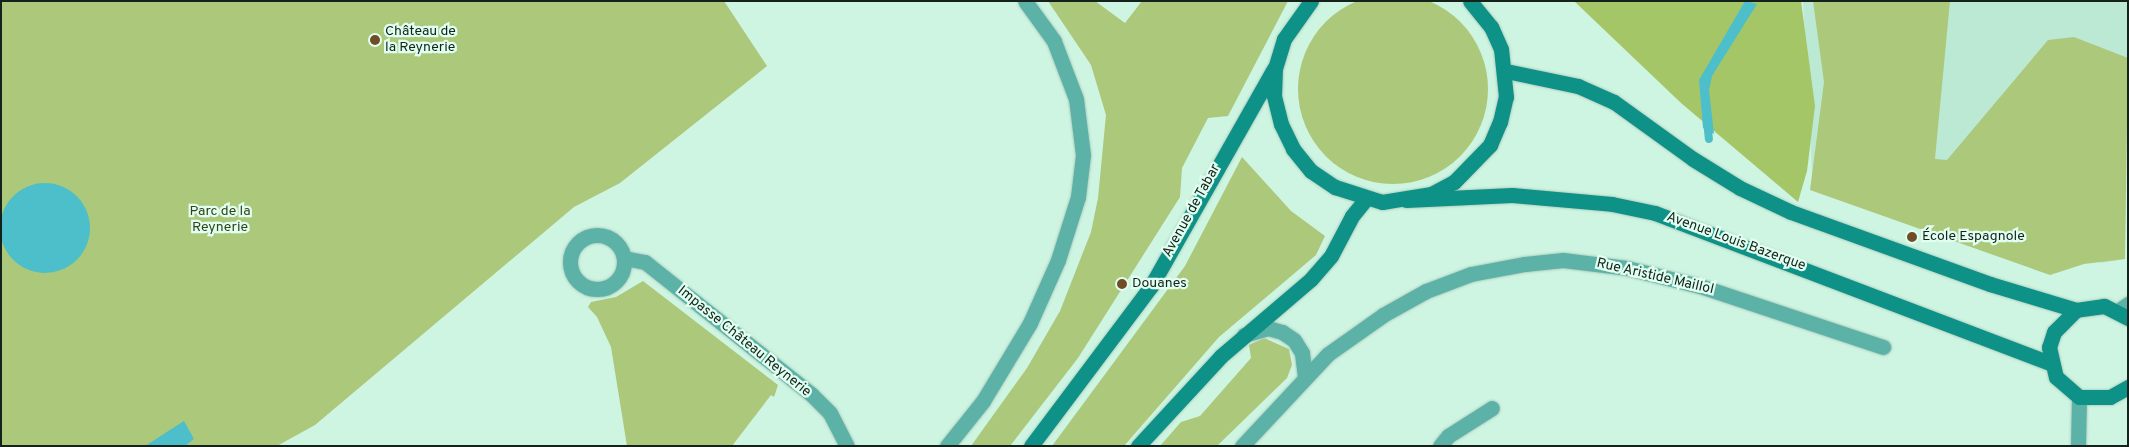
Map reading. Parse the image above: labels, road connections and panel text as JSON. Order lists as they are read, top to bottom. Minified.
{"streets":{"main road":["Avenue de Tabar","Avenue Louis Bazerque"],"street":["Rue Aristide Maillol","Impasse Château Reynerie"]},"parks":["Parc de la Reynerie"],"places":["Château de la Reynerie","École Espagnole","Douanes"]}
